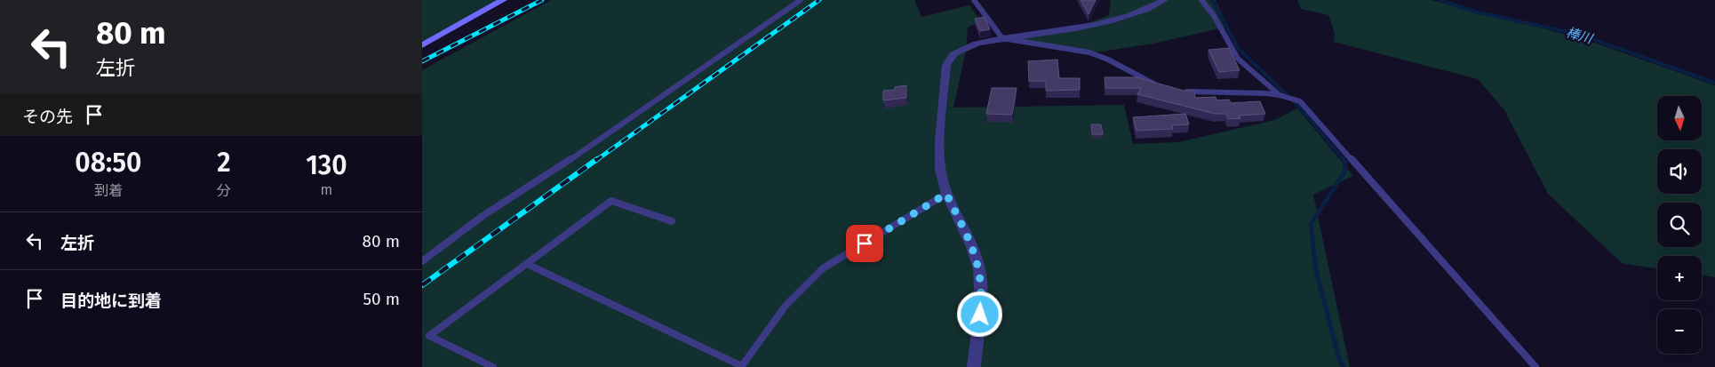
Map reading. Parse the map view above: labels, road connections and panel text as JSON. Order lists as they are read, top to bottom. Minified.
{"water":["棒川"],"north":"bottom","page":{"turn":["80 m","左折"],"then":"その先","map_buttons":["+","−"],"eta":["08:50","到着","2","分","130","m"],"list":[{"name":"左折","value":"80 m"},{"name":"目的地に到着","value":"50 m"}]}}
